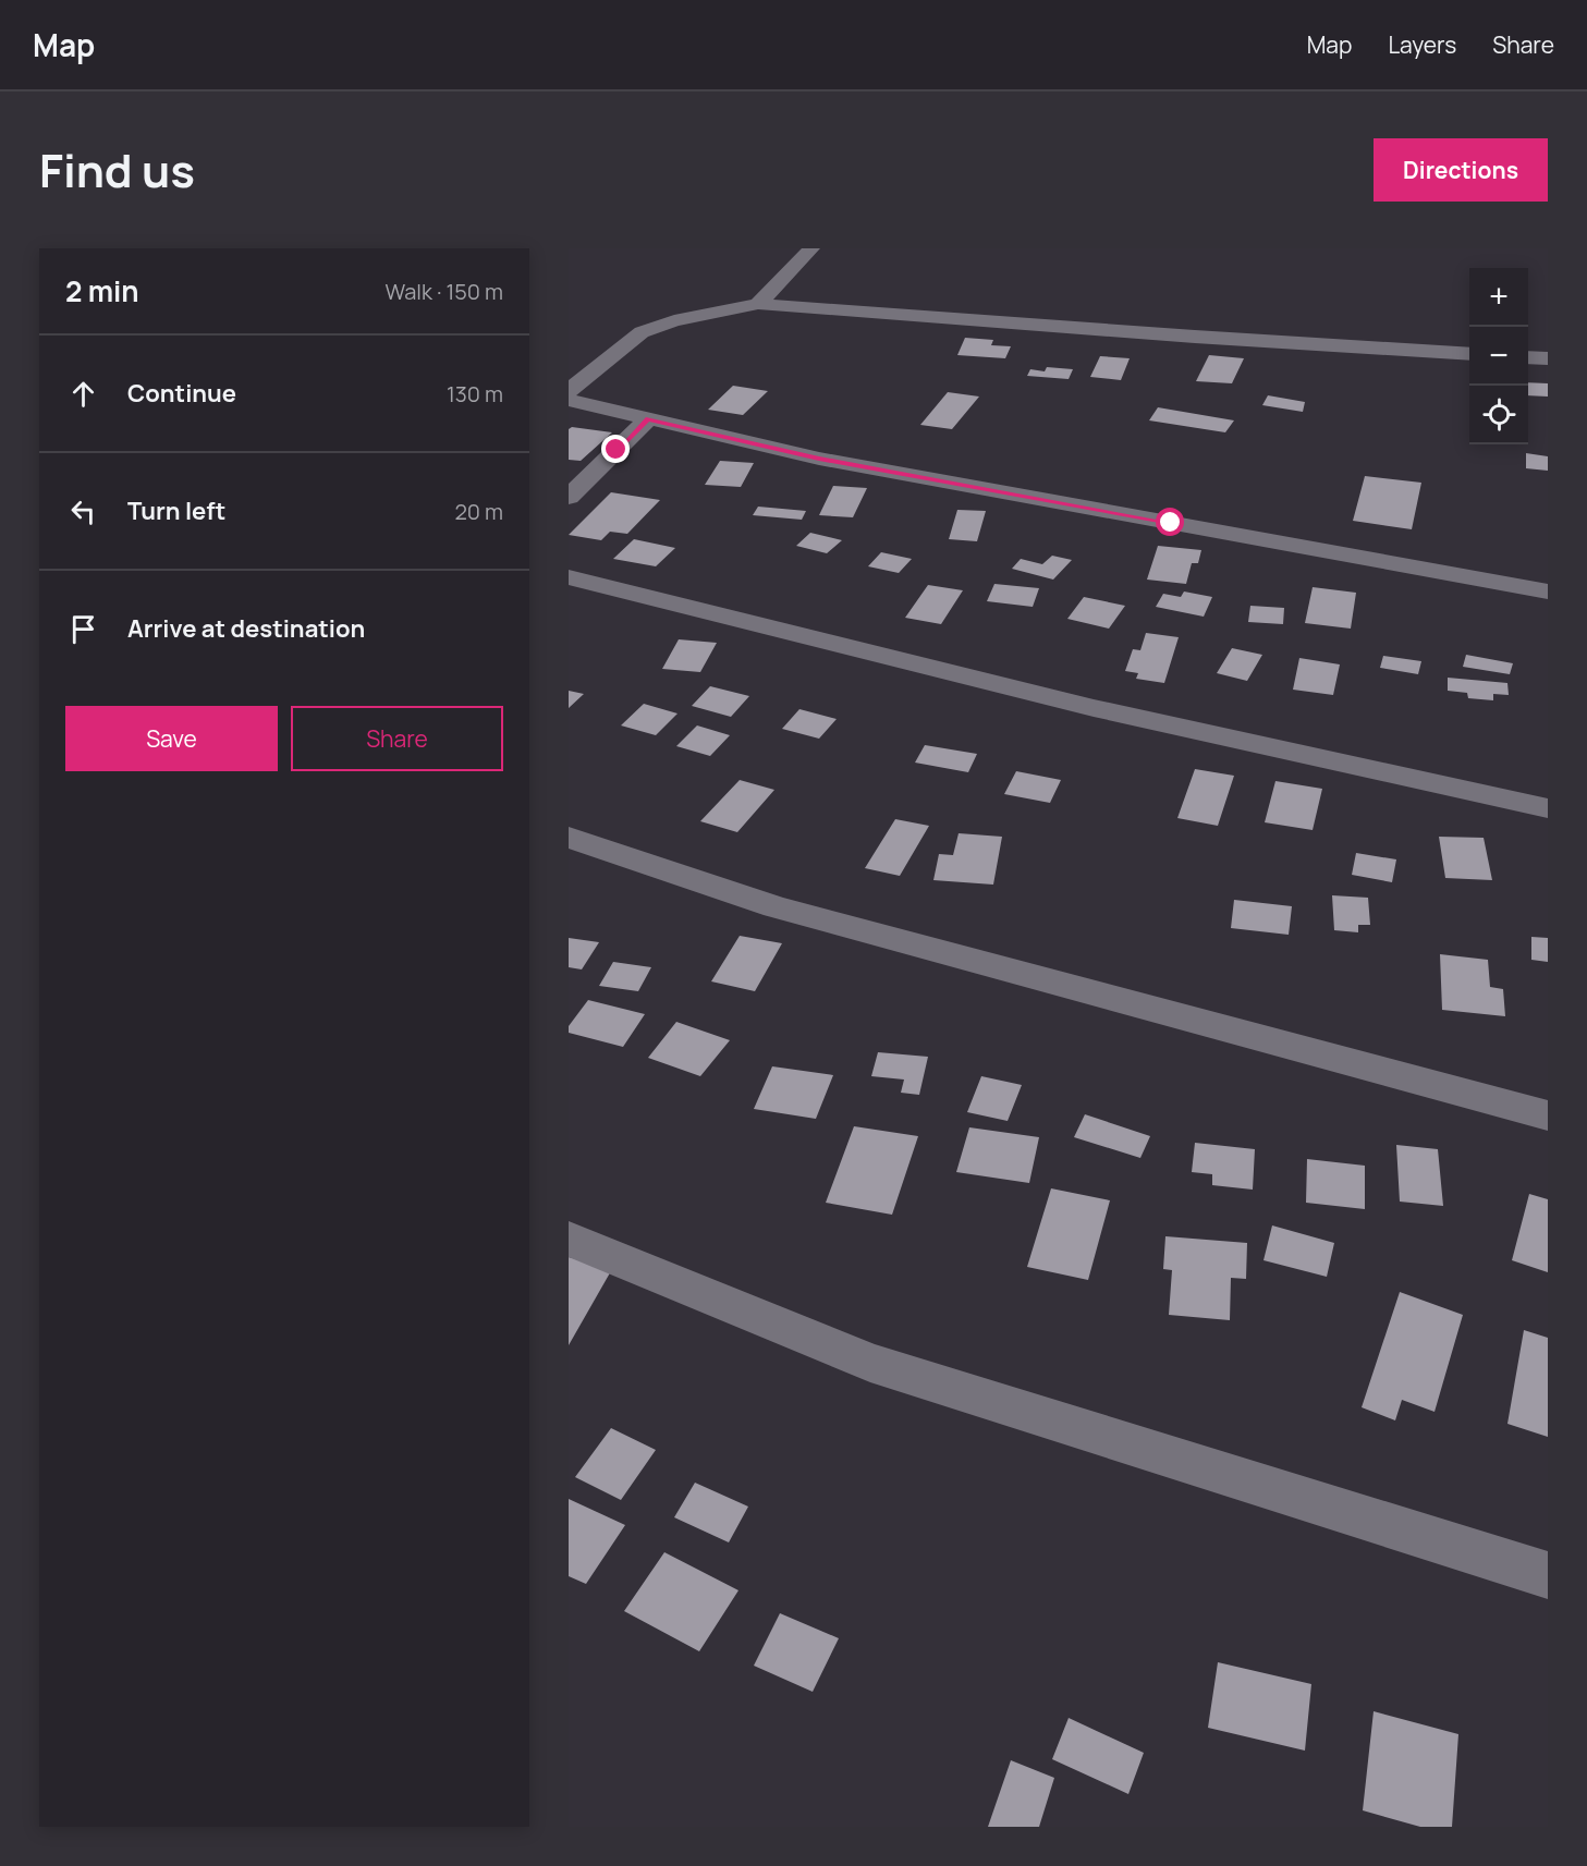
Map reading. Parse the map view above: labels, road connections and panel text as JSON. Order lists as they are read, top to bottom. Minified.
{"page":{"header":"Map","nav":["Map","Layers","Share"],"title":"Find us","buttons":["Directions",["Save","Share"]],"heading":["2 min","Walk · 150 m"],"map_buttons":["+","−"],"list":[["Continue","130 m"],["Turn left","20 m"],"Arrive at destination"]}}
